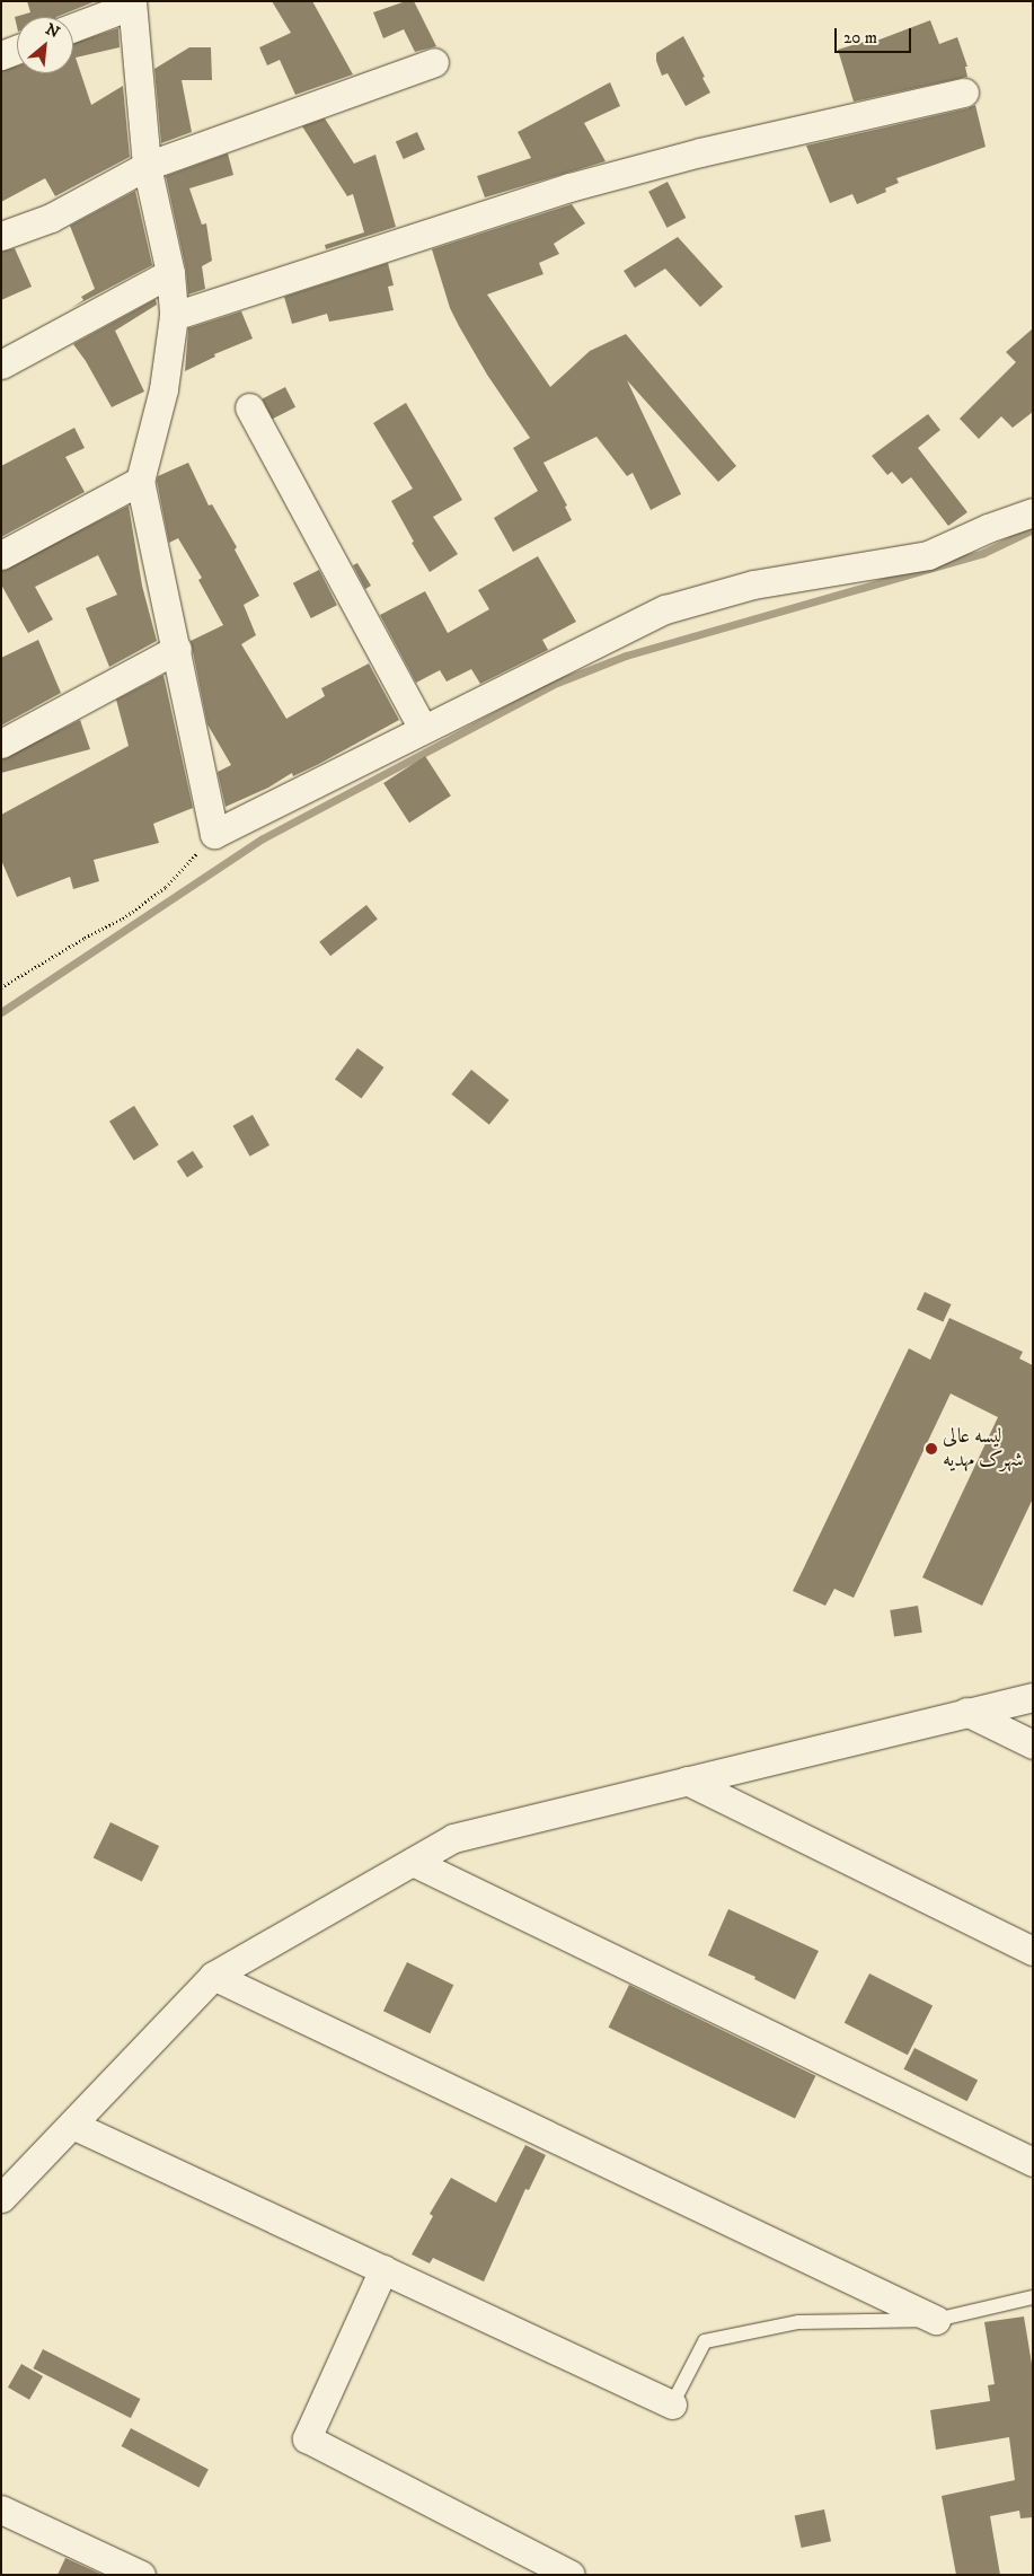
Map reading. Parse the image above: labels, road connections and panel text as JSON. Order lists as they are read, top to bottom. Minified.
{"places":["لیسه عالی شهرک مهدیه"],"scale_bar":"20 m","north":"top right"}
